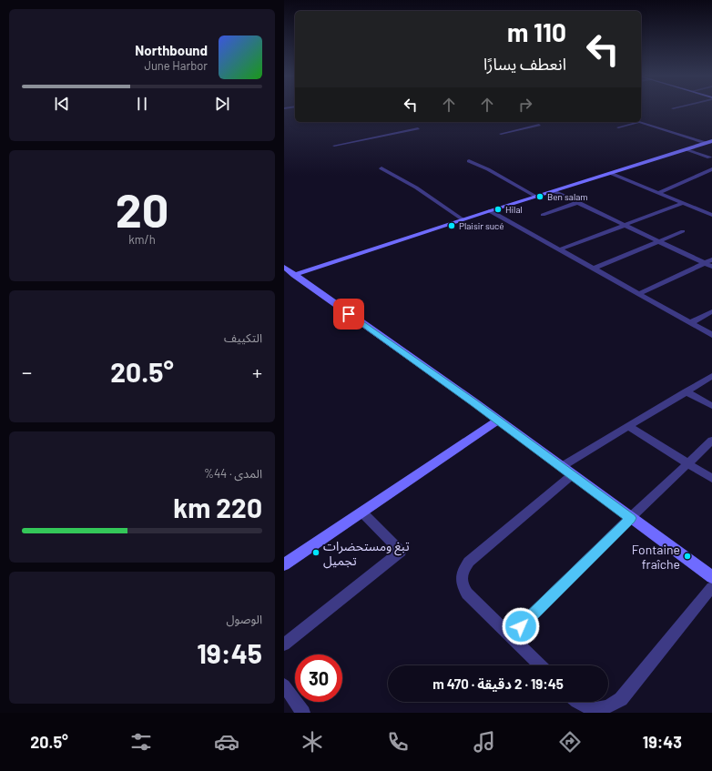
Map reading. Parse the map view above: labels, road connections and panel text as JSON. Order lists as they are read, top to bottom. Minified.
{"places":["Ben salam","Hilal","Plaisir sucé","تبغ ومستحضرات تجميل","Fontaine fraîche"],"page":{"turn":["110 m","انعطف يسارًا"],"song":["Northbound","June Harbor"],"tile":[["20","km/h"],"التكييف",["المدى · 44%","220 km"],["الوصول","19:45"]],"heat":["−","20.5°","+"],"limit":"30","trip":"19:45 · 2 دقيقة · 470 m","tabs":["19:43","20.5°"]}}
